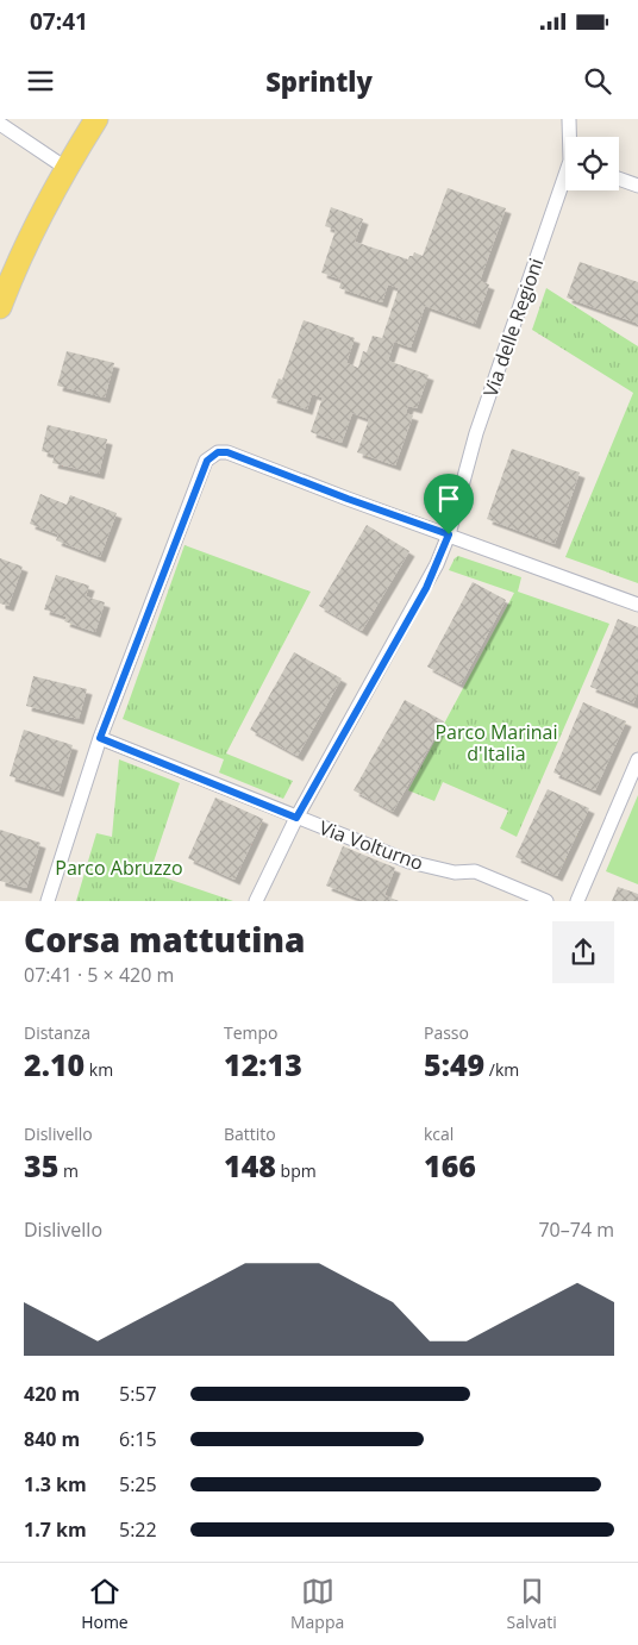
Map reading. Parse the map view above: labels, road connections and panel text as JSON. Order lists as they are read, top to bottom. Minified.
{"streets":{"street":["Via delle Regioni","Via Volturno"]},"crossings":[["Via delle Regioni","Via Volturno"]],"parks":["Parco Marinai d'Italia","Parco Abruzzo"],"page":{"status":"07:41","header":"Sprintly","heading":["Corsa mattutina","07:41 · 5 × 420 m"],"stats":[["Distanza","2.10 km"],["Tempo","12:13"],["Passo","5:49 /km"],["Dislivello","35 m"],["Battito","148 bpm"],["kcal","166"]],"chart":["Dislivello","70–74 m"],"list":[{"name":"420 m","note":"5:57"},{"name":"840 m","note":"6:15"},{"name":"1.3 km","note":"5:25"},{"name":"1.7 km","note":"5:22"}],"tabs":["Home","Mappa","Salvati"]}}
